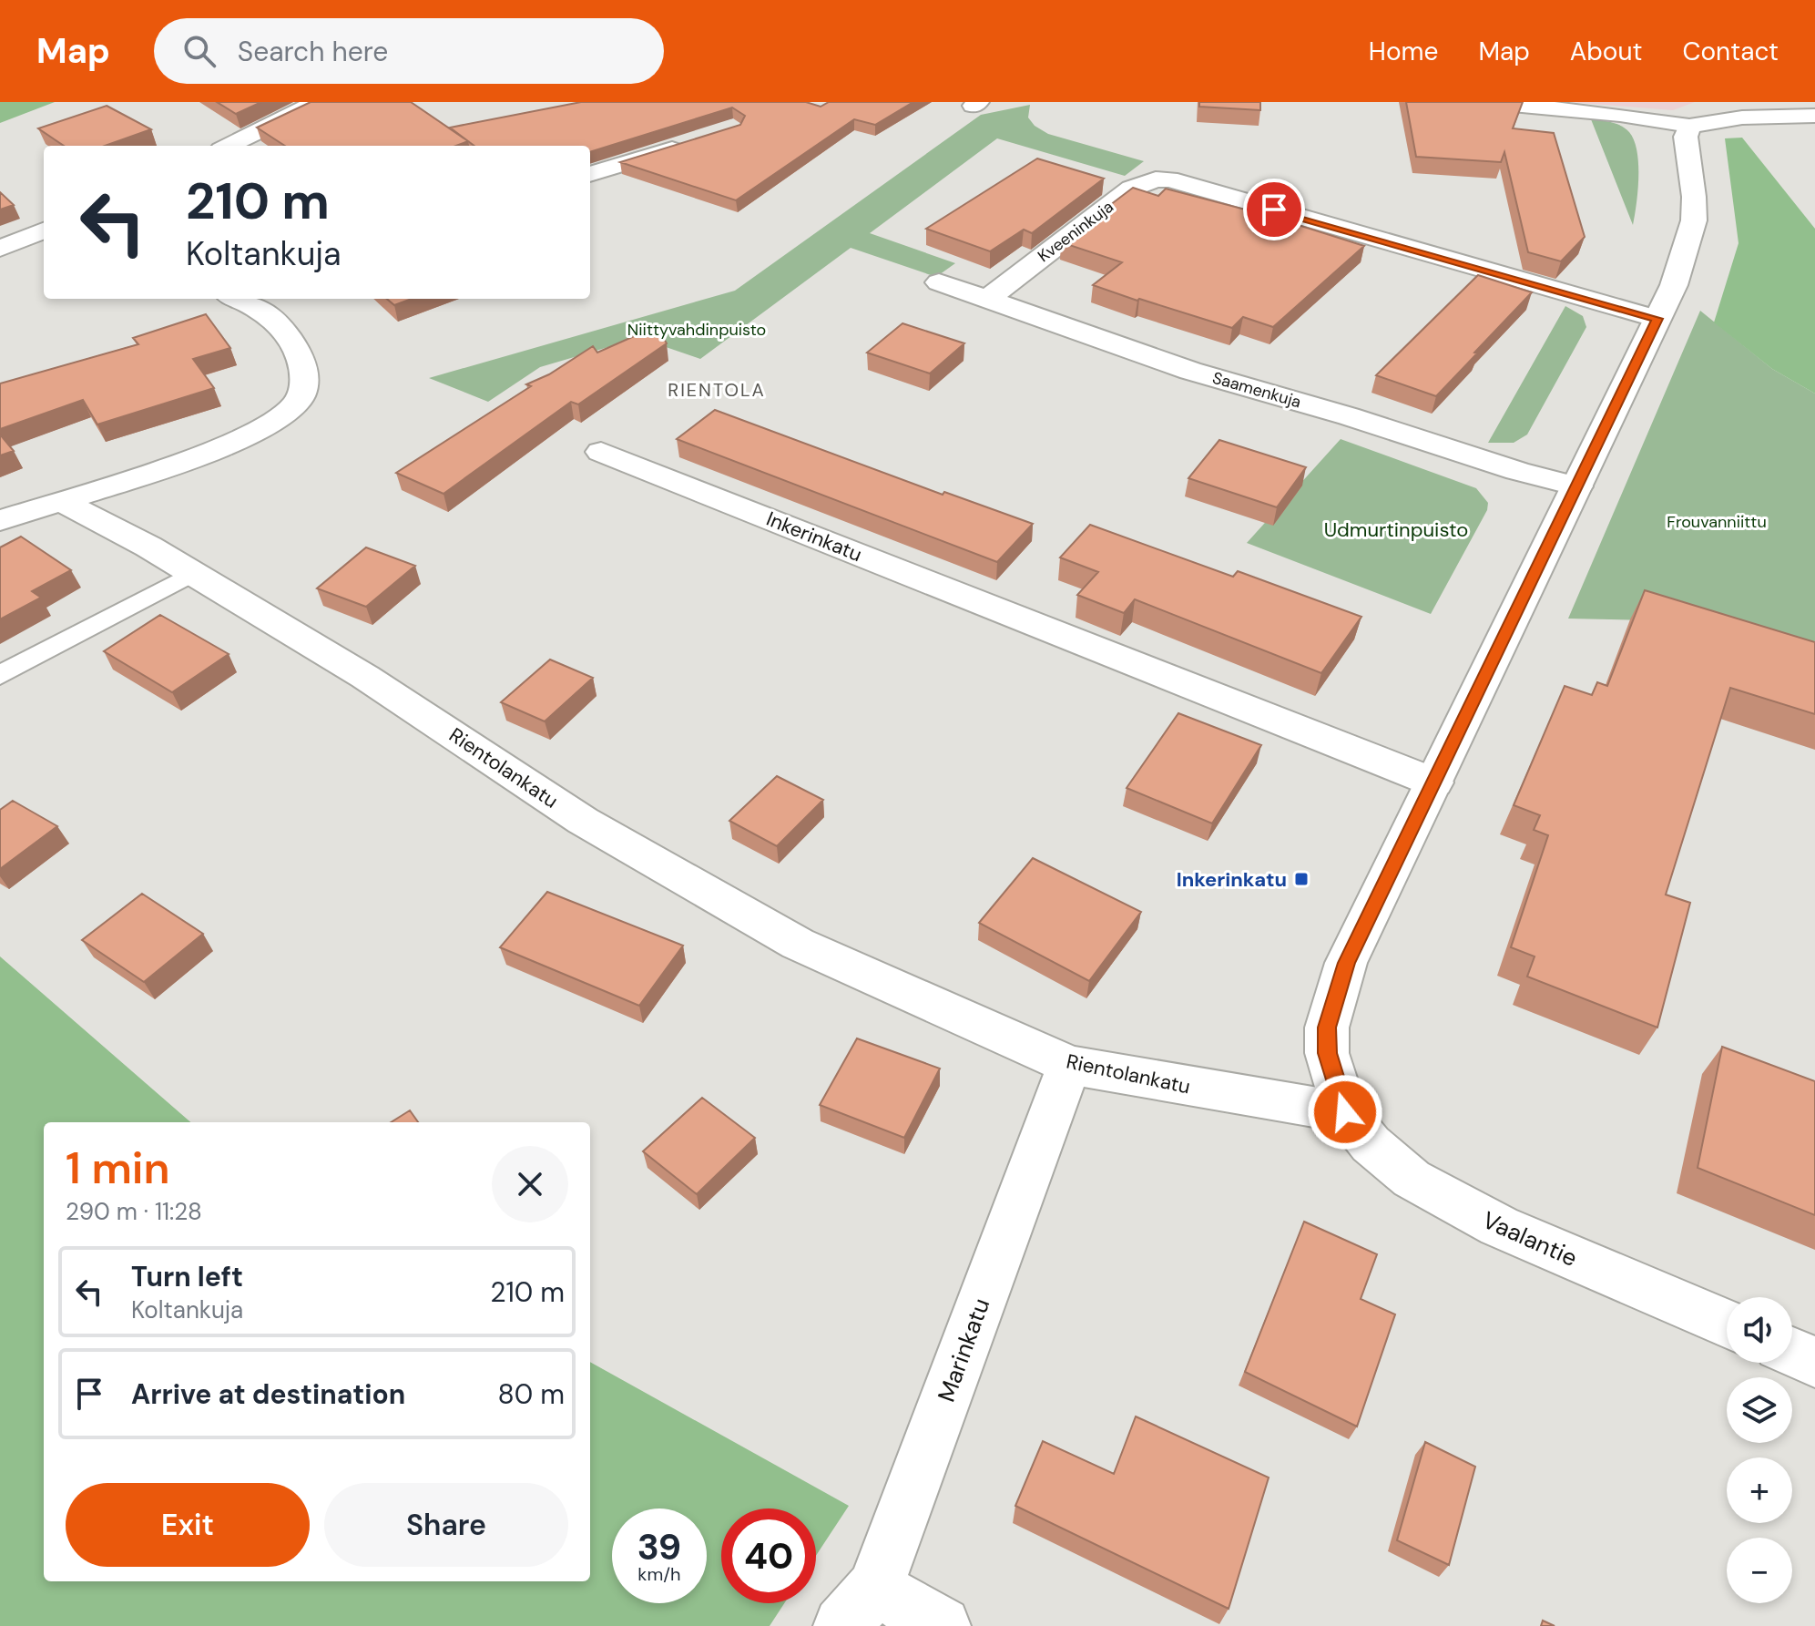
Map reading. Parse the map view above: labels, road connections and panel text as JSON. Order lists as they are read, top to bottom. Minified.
{"streets":{"street":["Kveeninkuja","Saamenkuja","Inkerinkatu","Rientolankatu","Vaalantie","Marinkatu"]},"crossings":[["Kveeninkuja","Saamenkuja"],["Rientolankatu","Vaalantie"],["Rientolankatu","Marinkatu"]],"districts":["RIENTOLA"],"parks":["Niittyvahdinpuisto","Frouvanniittu","Udmurtinpuisto"],"places":{"transit":["Inkerinkatu"]},"page":{"header":"Map","search":"Search here","nav":["Home","Map","About","Contact"],"turn":["210 m","Koltankuja"],"heading":["1 min","290 m · 11:28"],"list":[{"name":"Turn left","note":"Koltankuja","value":"210 m"},{"name":"Arrive at destination","value":"80 m"}],"map_buttons":["+","−"],"buttons":["Exit","Share"],"speed":"39 km/h","limit":"40"}}
